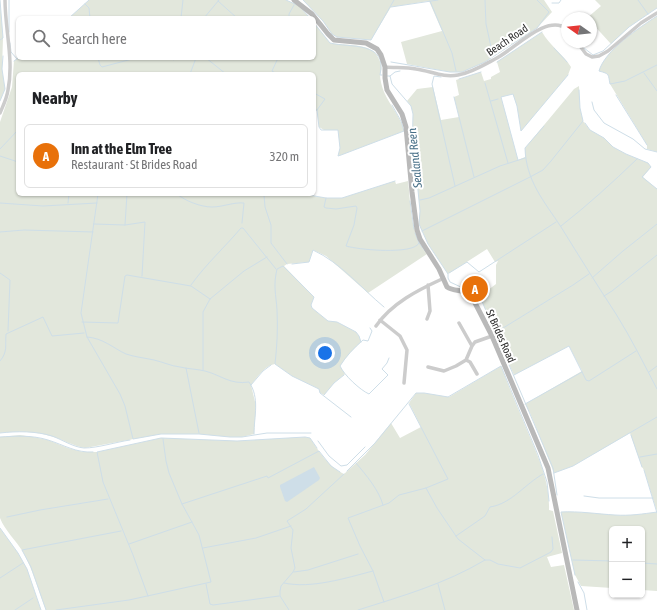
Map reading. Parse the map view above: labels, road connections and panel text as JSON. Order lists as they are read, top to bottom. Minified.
{"streets":{"main road":["St Brides Road"],"street":["Beach Road"]},"crossings":[["Beach Road","St Brides Road"]],"water":["Sealand Reen"],"north":"left","page":{"search":"Search here","heading":"Nearby","list":[{"mark":"A","name":"Inn at the Elm Tree","note":"Restaurant · St Brides Road","value":"320 m"}],"pins":"A","map_buttons":["+","−"]}}
